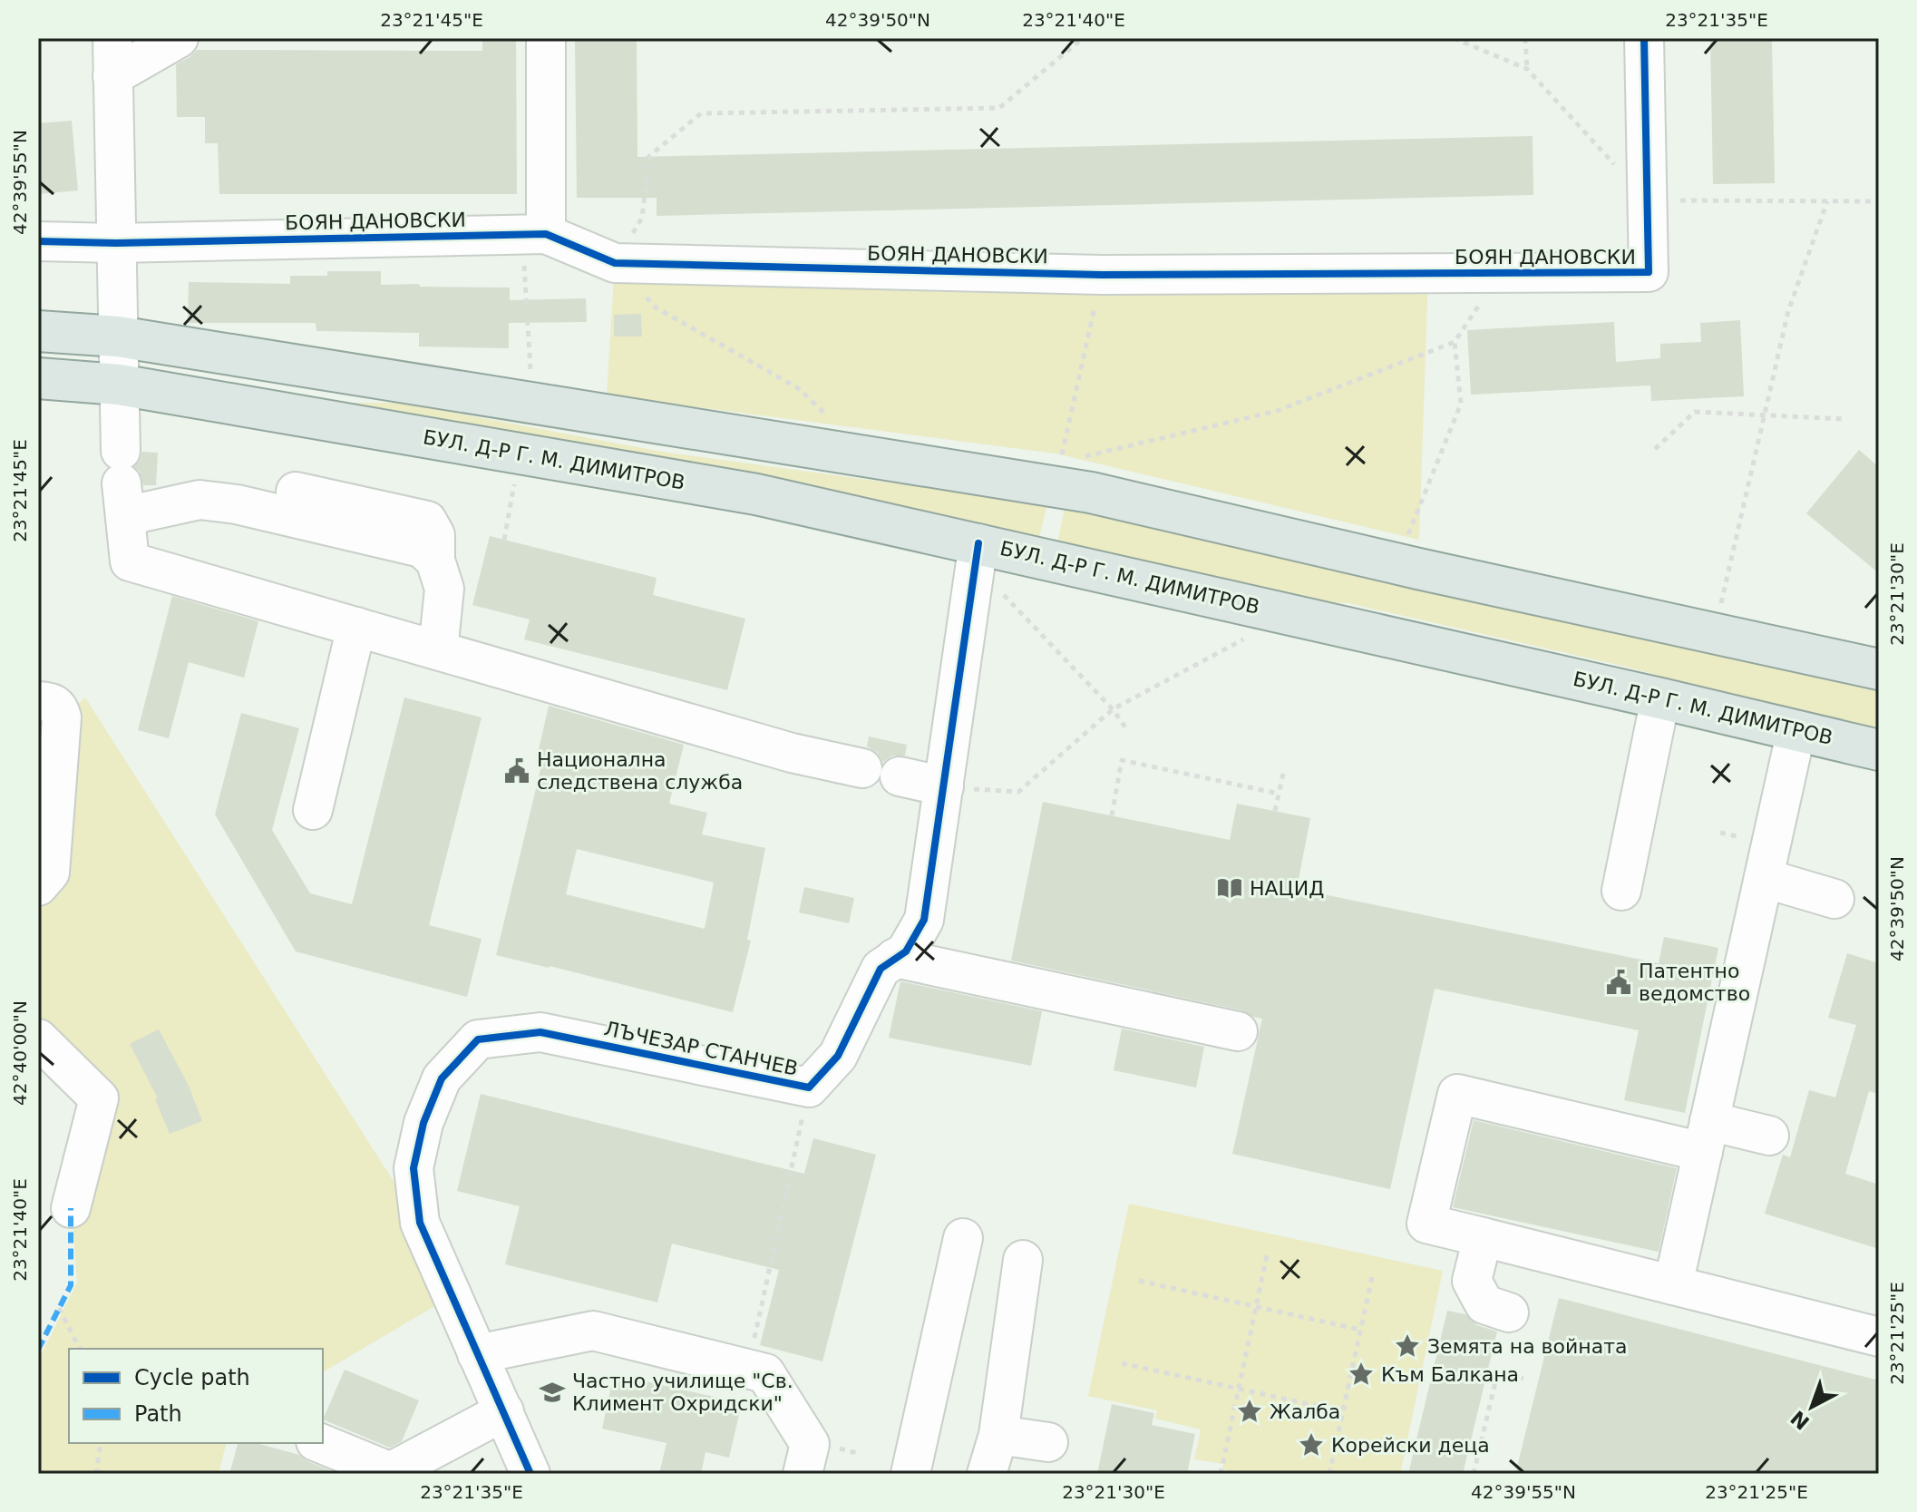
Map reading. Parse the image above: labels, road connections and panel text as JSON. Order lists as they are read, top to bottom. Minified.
{"streets":{"main road":["БУЛ. Д-Р Г. М. ДИМИТРОВ"],"street":["БОЯН ДАНОВСКИ","ЛЪЧЕЗАР СТАНЧЕВ"]},"crossings":[["БУЛ. Д-Р Г. М. ДИМИТРОВ","ЛЪЧЕЗАР СТАНЧЕВ"]],"places":{"public building":["Национална следствена служба","Патентно ведомство"],"library":["НАЦИД"],"place":["Земята на войната","Към Балкана","Жалба","Корейски деца"],"school or university":["Частно училище \"Св. Климент Охридски\""]},"legend":["Cycle path","Path"],"north":"bottom left","coordinates":["23°21'45\"E","42°39'50\"N","23°21'40\"E","23°21'35\"E","42°39'55\"N","23°21'30\"E","42°40'00\"N","23°21'25\"E"]}
